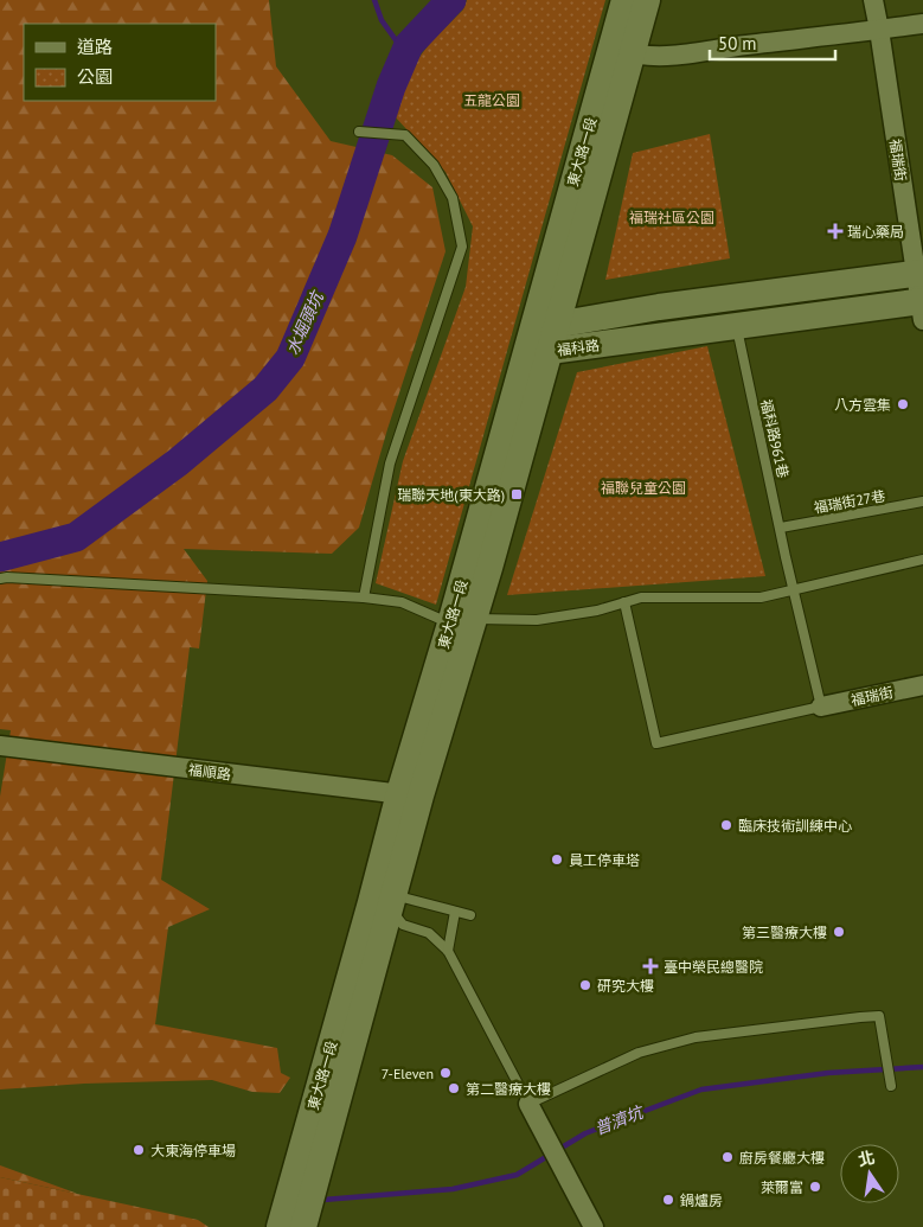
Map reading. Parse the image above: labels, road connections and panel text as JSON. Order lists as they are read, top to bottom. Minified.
{"streets":{"street":["東大路一段","福瑞街","福科路","福順路"],"lane":["福科路961巷","福瑞街27巷"]},"crossings":[["東大路一段","福科路"],["東大路一段","福順路"],["福瑞街","福科路"],["福瑞街","福科路961巷"],["福科路","福科路961巷"],["福科路961巷","福瑞街27巷"]],"water":["水堀頭坑","普濟坑"],"parks":["五龍公園","福瑞社區公園","福聯兒童公園"],"places":{"health":["瑞心藥局","臺中榮民總醫院"],"other":["八方雲集","臨床技術訓練中心","員工停車塔","第三醫療大樓","研究大樓","7-Eleven","第二醫療大樓","大東海停車場","廚房餐廳大樓","萊爾富","鍋爐房"],"transit":["瑞聯天地(東大路)"]},"legend":["道路","公園"],"scale_bar":"50 m","north":"top"}
